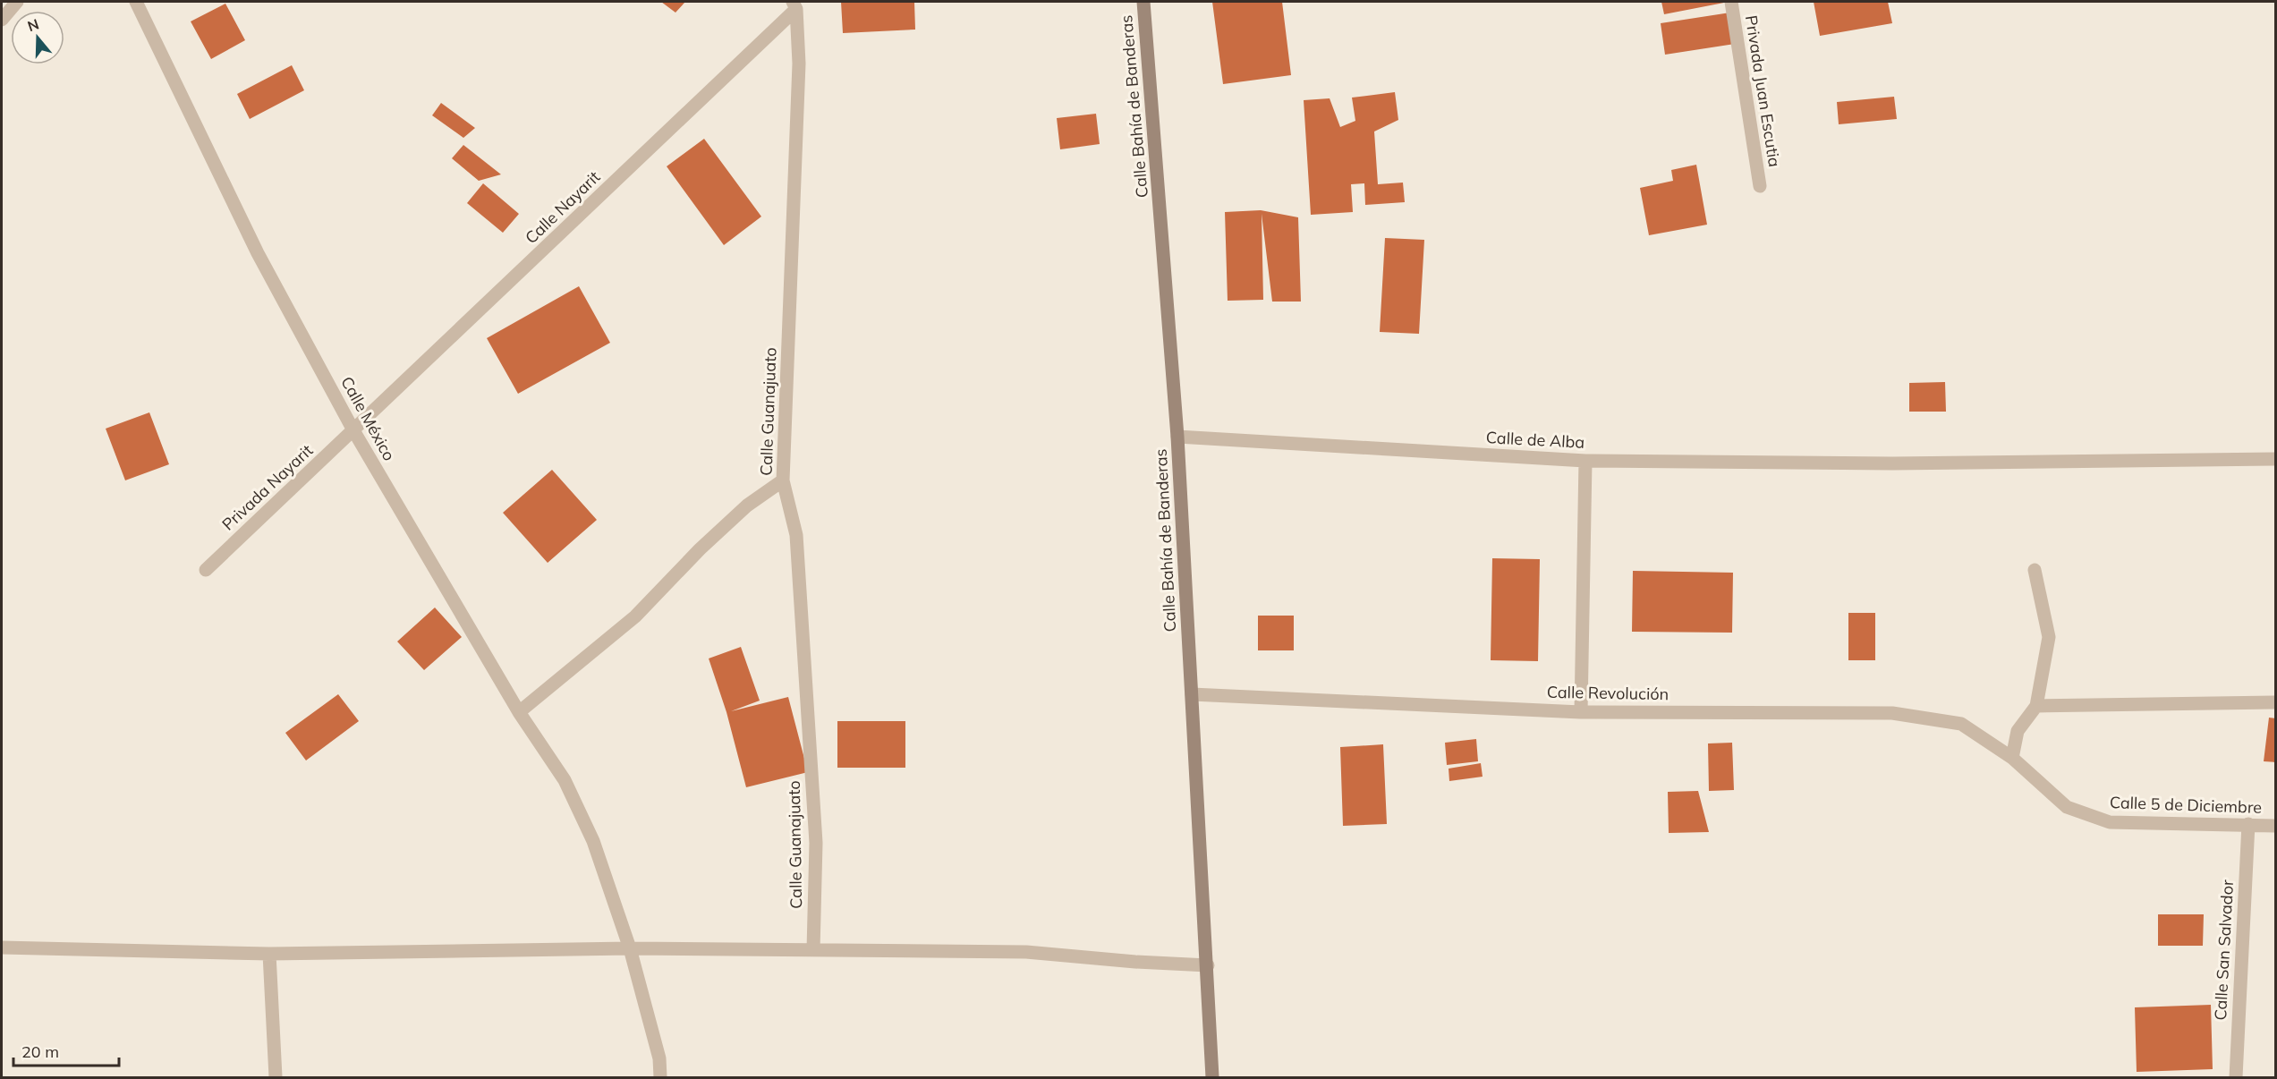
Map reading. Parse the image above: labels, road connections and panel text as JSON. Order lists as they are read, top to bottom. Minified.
{"streets":{"street":["Privada Juan Escutia","Calle Bahía de Banderas","Calle Nayarit","Calle Guanajuato","Calle México","Calle de Alba","Privada Nayarit","Calle Revolución","Calle 5 de Diciembre","Calle San Salvador"]},"crossings":[["Calle Bahía de Banderas","Calle de Alba"],["Calle Bahía de Banderas","Calle Revolución"],["Calle Nayarit","Calle Guanajuato"],["Calle Nayarit","Calle México"],["Calle Nayarit","Privada Nayarit"],["Calle México","Privada Nayarit"],["Calle Revolución","Calle 5 de Diciembre"],["Calle 5 de Diciembre","Calle San Salvador"]],"scale_bar":"20 m","north":"top"}
